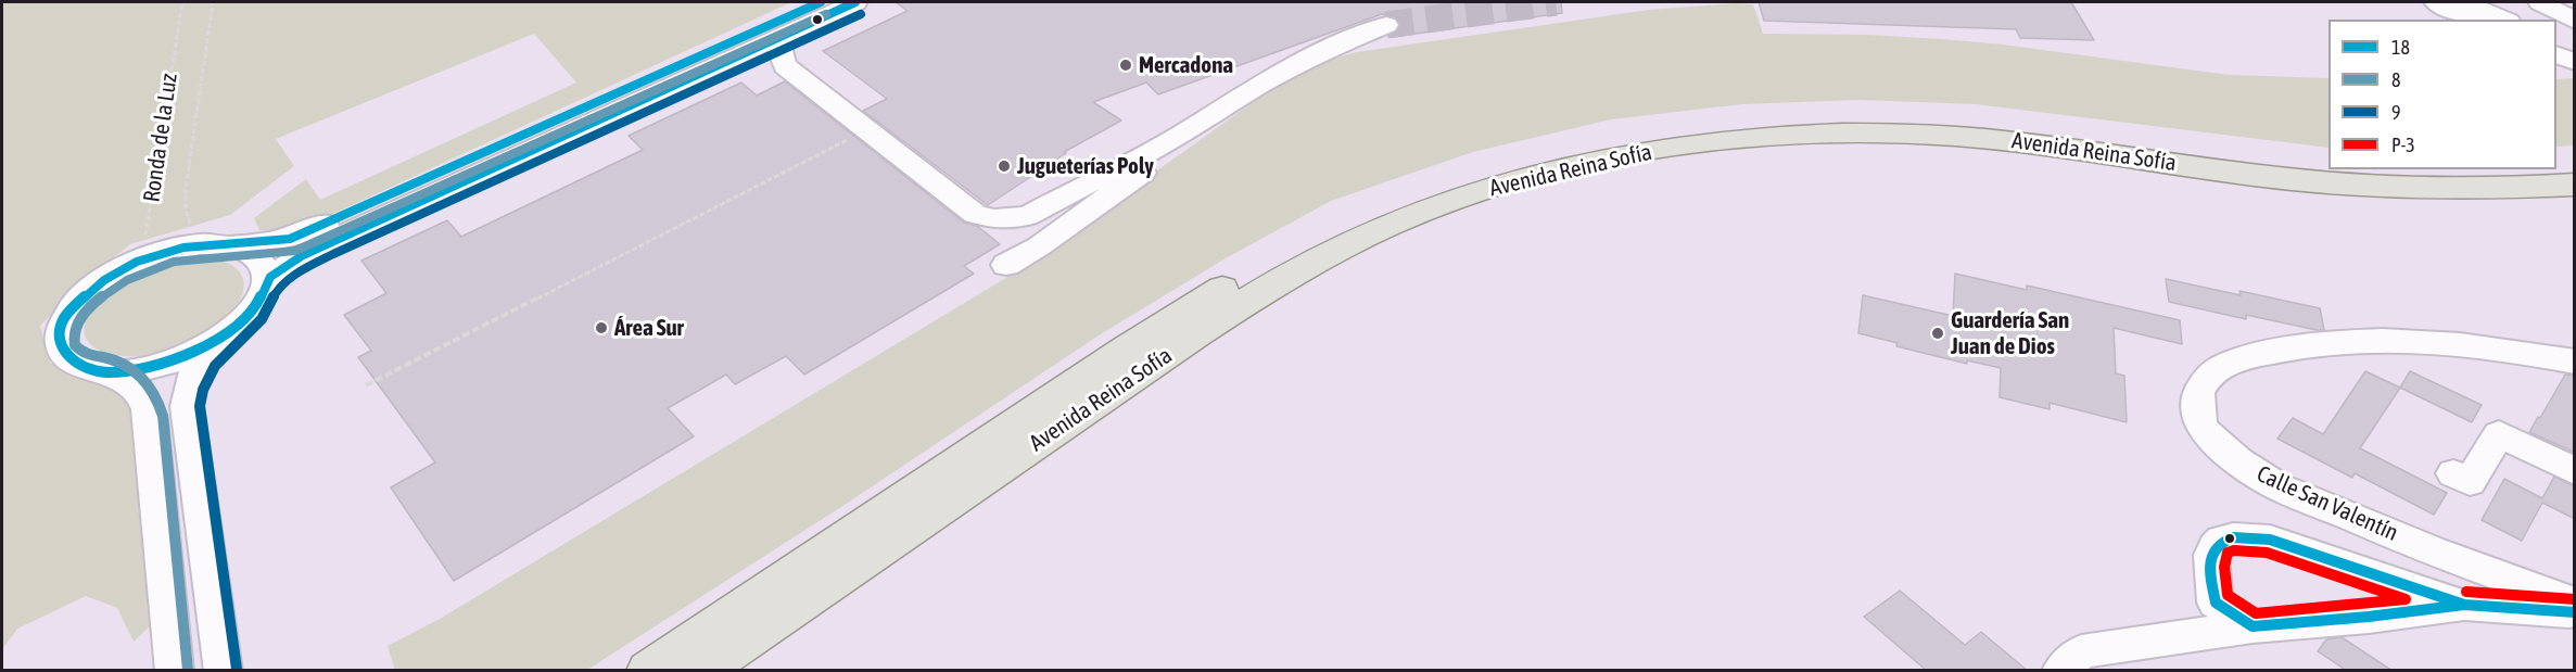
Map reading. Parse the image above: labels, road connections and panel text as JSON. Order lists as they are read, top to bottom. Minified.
{"streets":{"main road":["Avenida Reina Sofía"],"street":["Calle San Valentín"],"path":["Ronda de la Luz"]},"places":["Mercadona","Jugueterías Poly","Área Sur","Guardería San Juan de Dios"],"lines":["transit line 18","transit line 8","transit line 9","transit line P-3"],"legend":["18","8","9","P-3"]}
